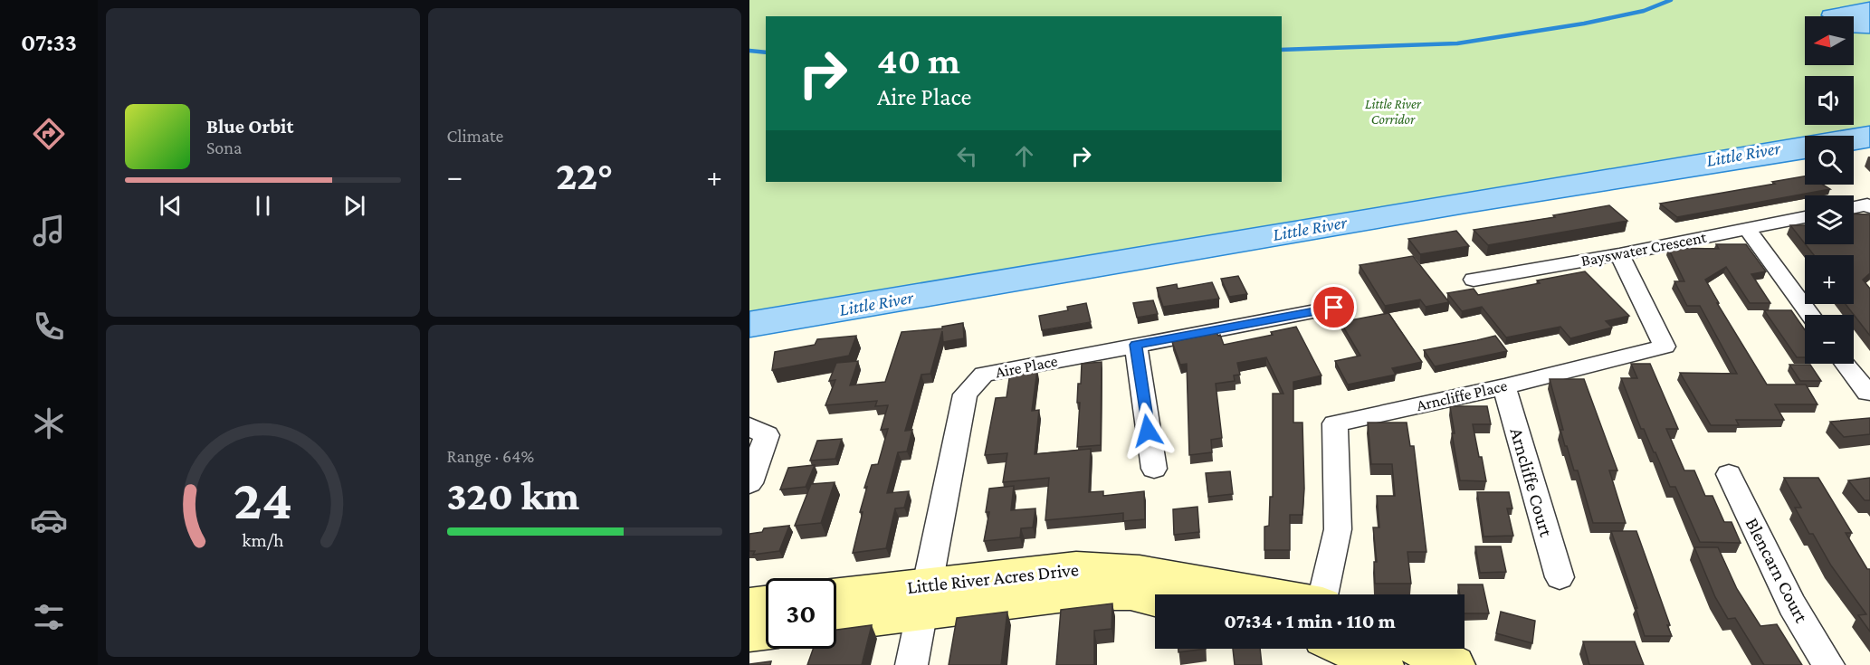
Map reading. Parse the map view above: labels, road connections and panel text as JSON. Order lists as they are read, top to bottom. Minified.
{"streets":{"street":["Bayswater Crescent","Aire Place","Arncliffe Place","Arncliffe Court","Blencarn Court","Little River Acres Drive"]},"crossings":[["Bayswater Crescent","Arncliffe Place"],["Aire Place","Little River Acres Drive"],["Arncliffe Place","Arncliffe Court"]],"water":["Little River"],"parks":["Little River Corridor"],"north":"left","page":{"tabs":"07:33","tile":["Climate",["Range · 64%","320 km"]],"map_buttons":["+","−"],"turn":["40 m","Aire Place"],"song":["Blue Orbit","Sona"],"heat":["−","22°","+"],"limit":"30","trip":"07:34 · 1 min · 110 m","gauge":["24","km/h"]}}
